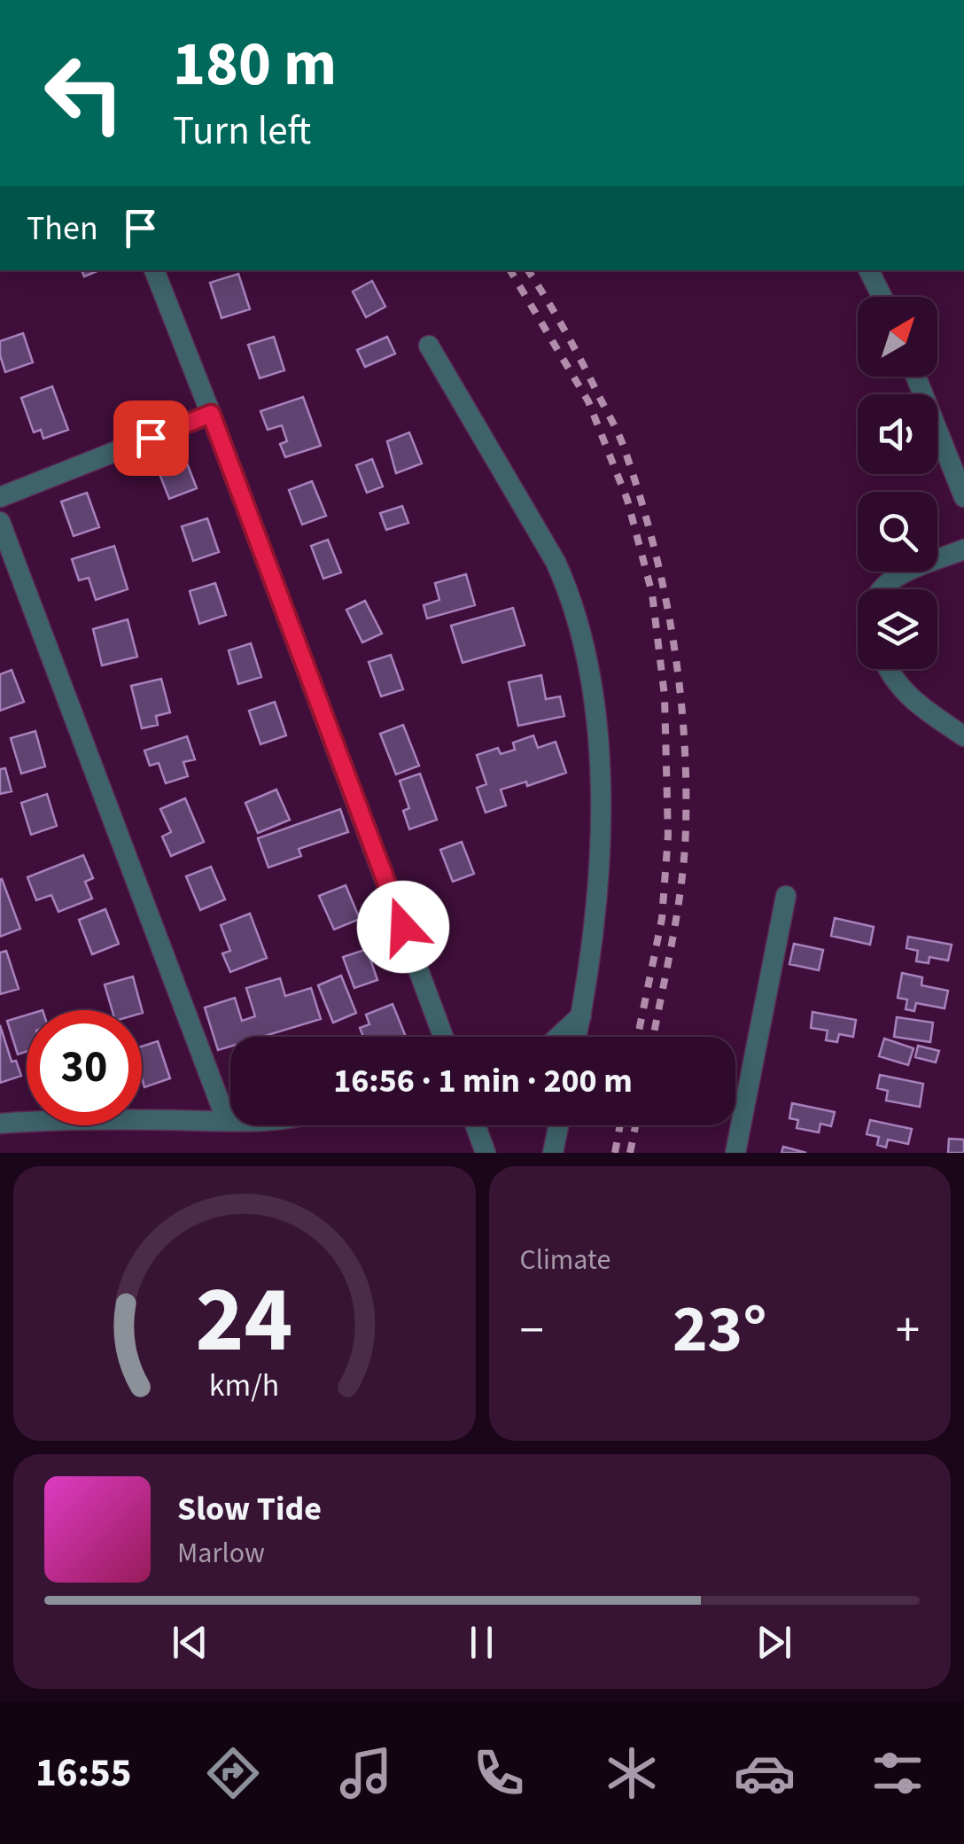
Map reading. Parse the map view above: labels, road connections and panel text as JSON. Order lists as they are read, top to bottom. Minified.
{"north":"top right","page":{"turn":["180 m","Turn left"],"then":"Then","limit":"30","trip":"16:56 · 1 min · 200 m","tile":"Climate","heat":["−","23°","+"],"song":["Slow Tide","Marlow"],"tabs":"16:55","gauge":["24","km/h"]}}
